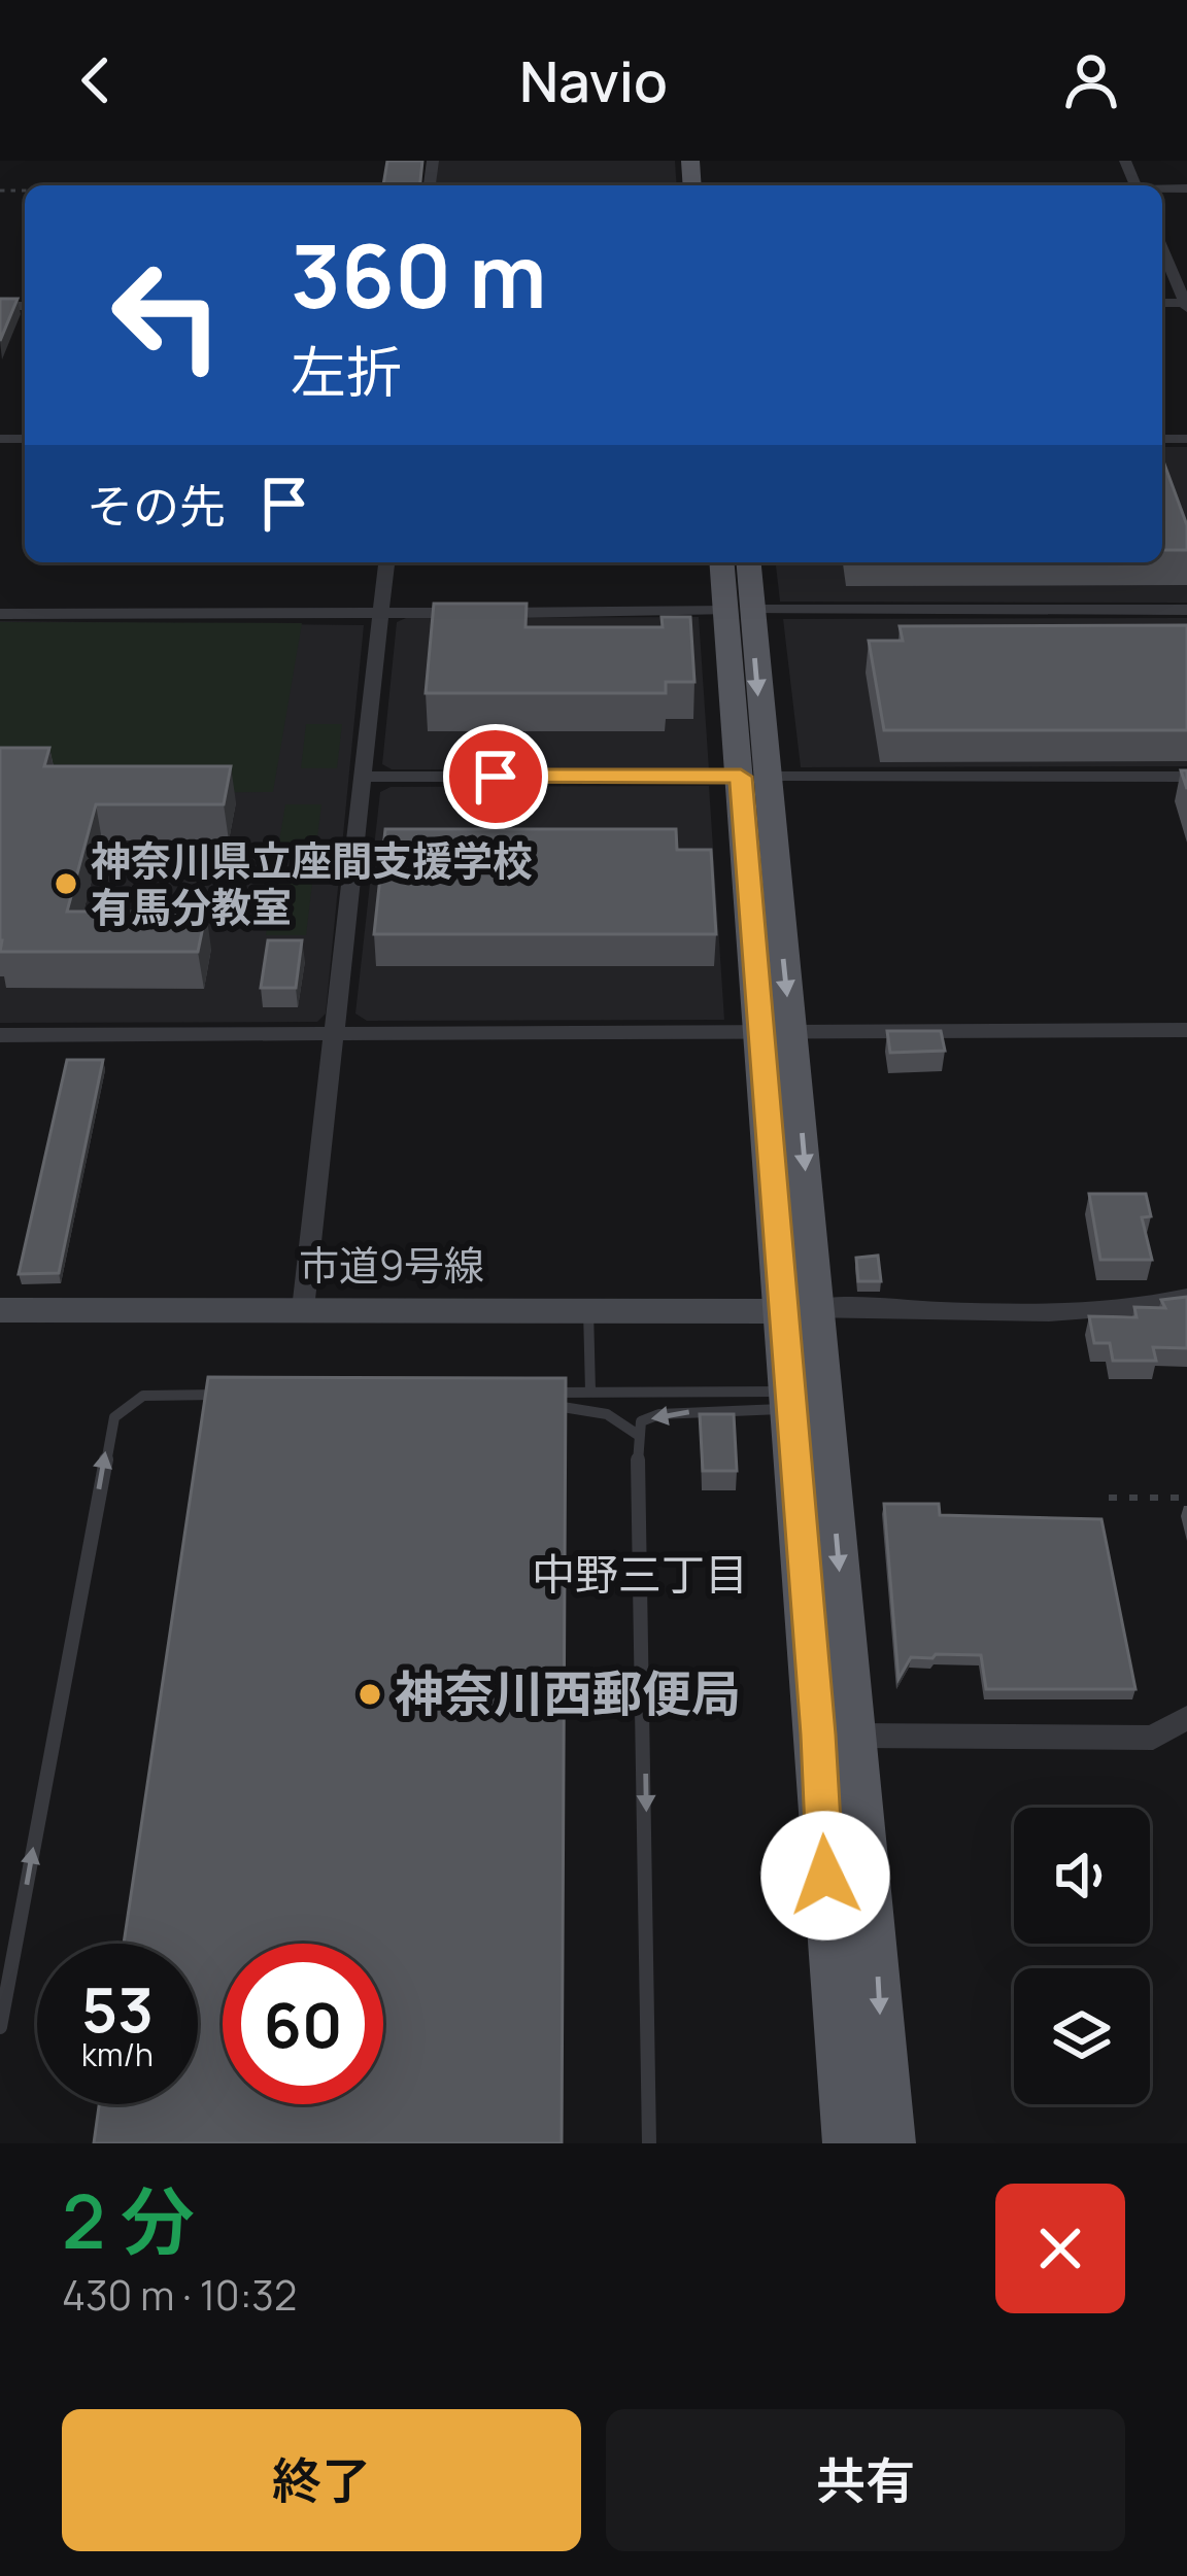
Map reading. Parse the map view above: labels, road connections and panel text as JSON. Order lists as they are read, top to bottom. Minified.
{"streets":{"street":["市道9号線"]},"districts":["中野三丁目"],"places":["神奈川県立座間支援学校 有馬分教室","神奈川西郵便局"],"page":{"header":"Navio","turn":["360 m","左折"],"then":"その先","speed":"53 km/h","limit":"60","heading":["2 分","430 m · 10:32"],"buttons":["終了","共有"]}}
